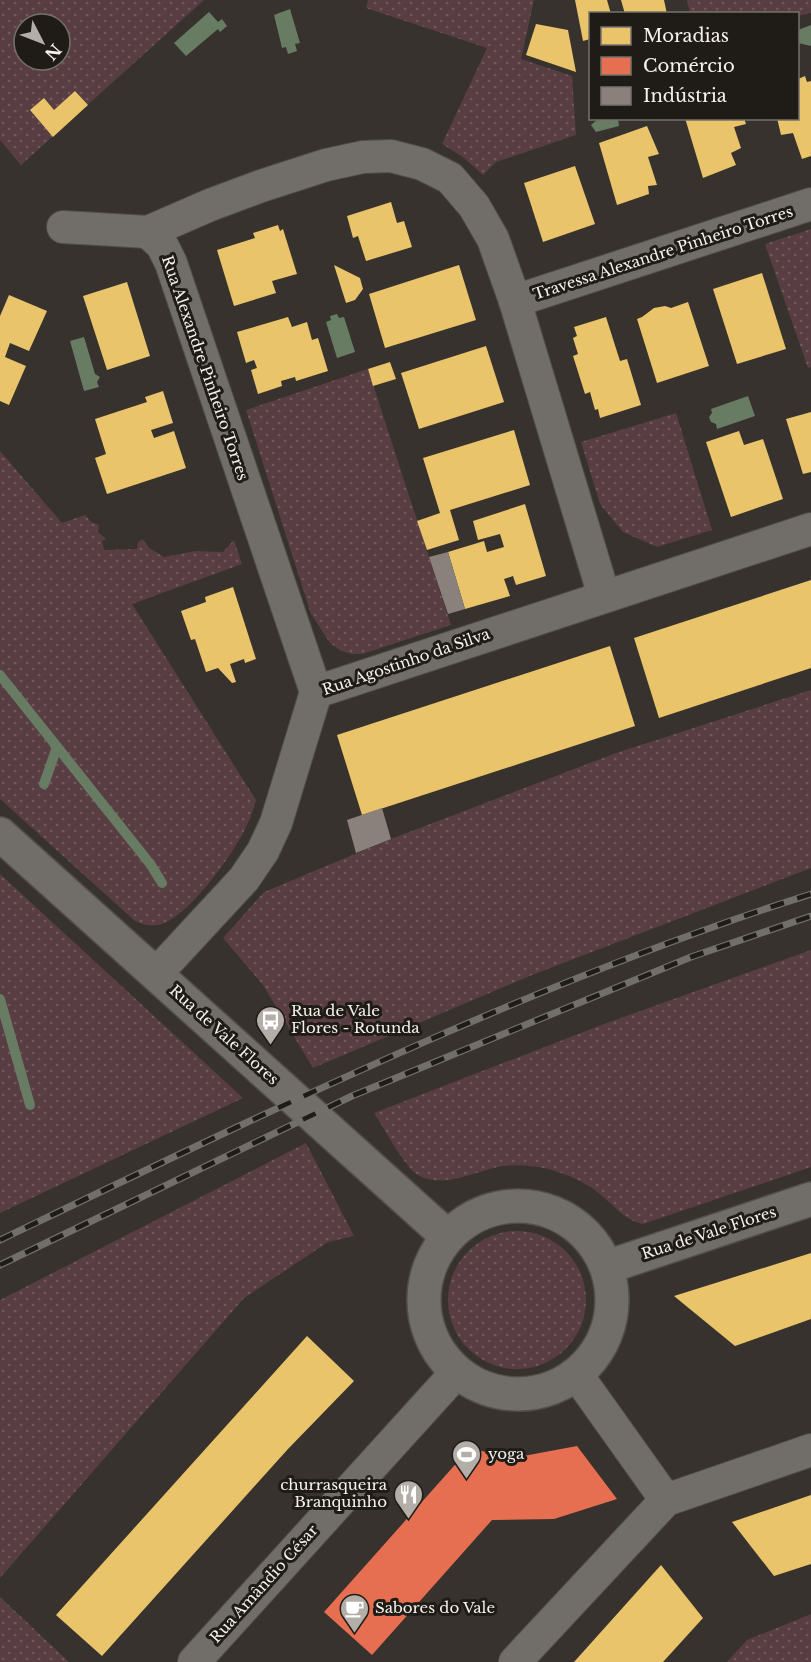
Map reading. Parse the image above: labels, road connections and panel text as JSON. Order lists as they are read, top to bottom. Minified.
{"streets":{"street":["Travessa Alexandre Pinheiro Torres","Rua Alexandre Pinheiro Torres","Rua Agostinho da Silva","Rua de Vale Flores","Rua Amândio César"]},"crossings":[["Rua Alexandre Pinheiro Torres","Rua Agostinho da Silva"],["Rua Agostinho da Silva","Rua de Vale Flores"],["Rua de Vale Flores","Rua Amândio César"]],"places":{"bus stop":["Rua de Vale Flores - Rotunda"],"sports":["yoga"],"restaurant":["churrasqueira Branquinho"],"cafe":["Sabores do Vale"]},"legend":["Moradias","Comércio","Indústria"],"north":"bottom right"}
